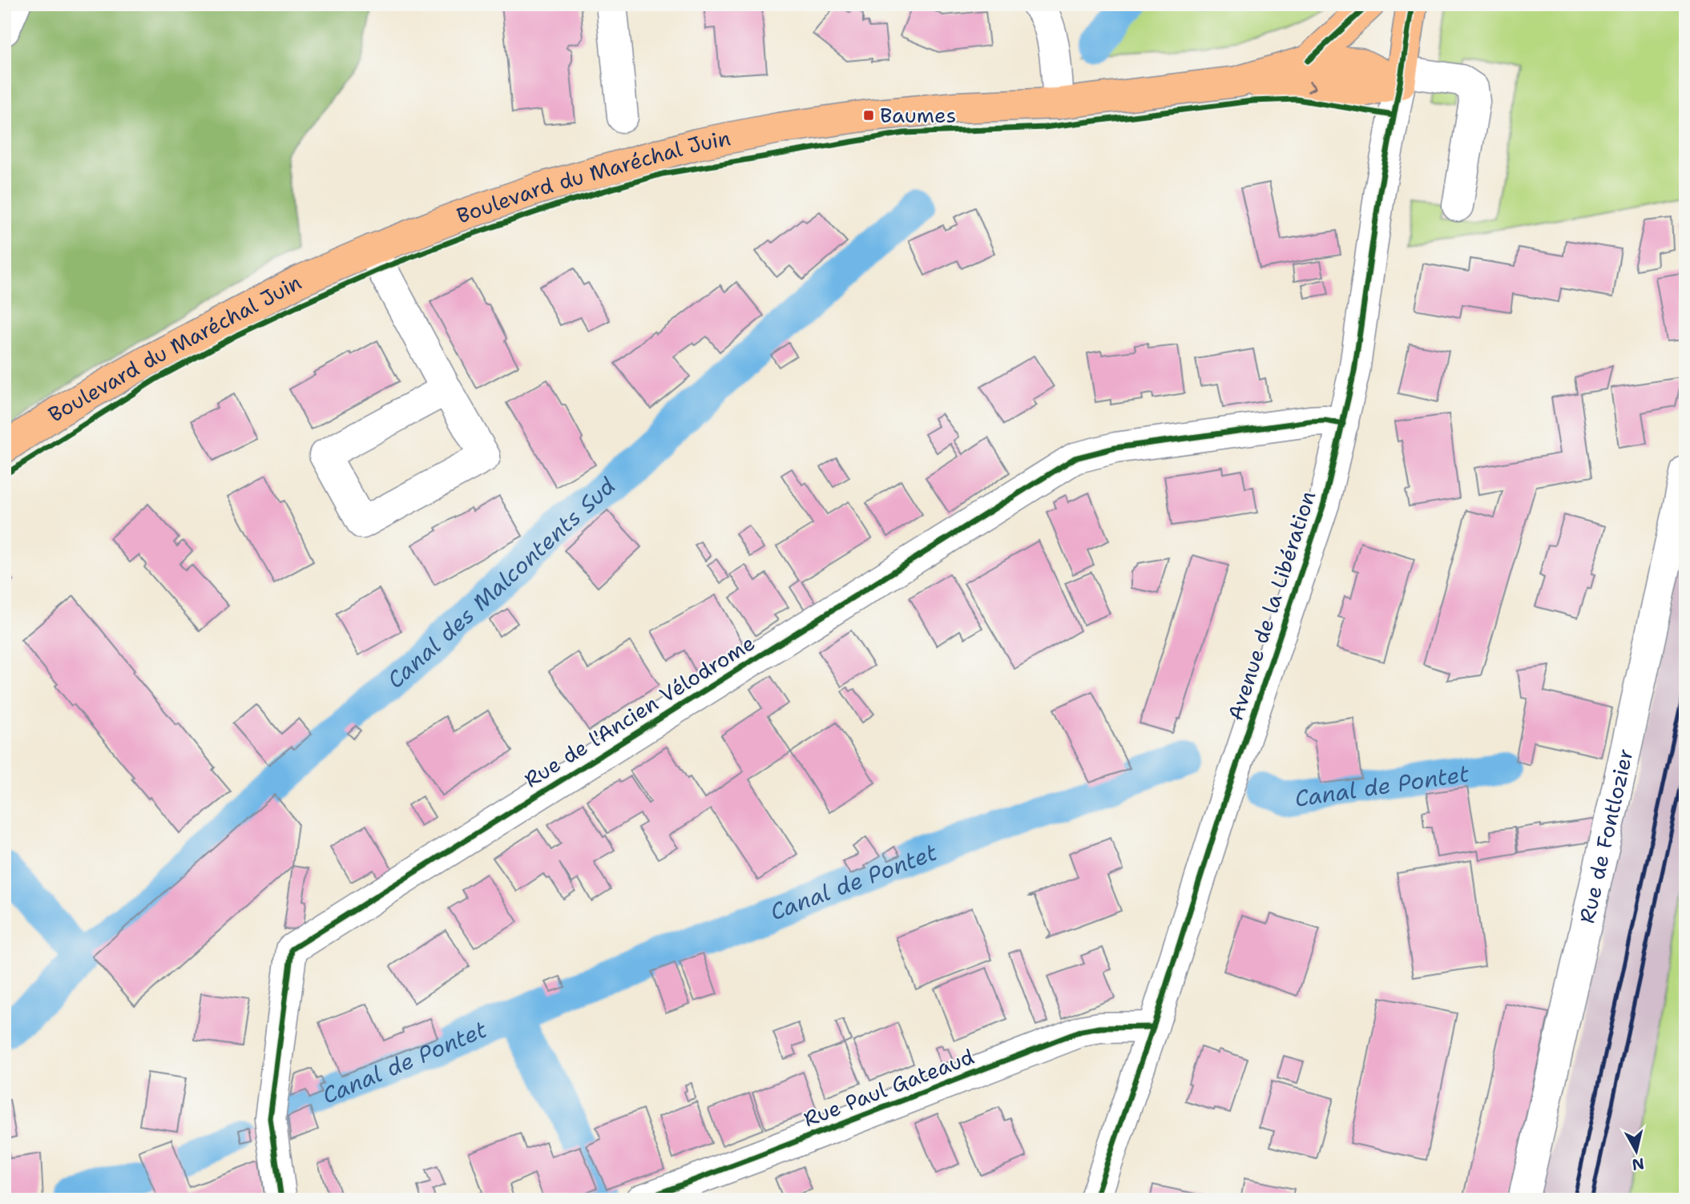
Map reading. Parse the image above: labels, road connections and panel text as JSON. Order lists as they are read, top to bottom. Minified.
{"streets":{"main road":["Boulevard du Maréchal Juin","Avenue de la Libération"],"street":["Rue de l'Ancien Vélodrome","Rue de Fontlozier","Rue Paul Gateaud"]},"crossings":[["Boulevard du Maréchal Juin","Avenue de la Libération"],["Avenue de la Libération","Rue de l'Ancien Vélodrome"],["Avenue de la Libération","Rue Paul Gateaud"]],"water":["Canal des Malcontents Sud","Canal de Pontet"],"places":{"transit":["Baumes"]},"north":"bottom"}
